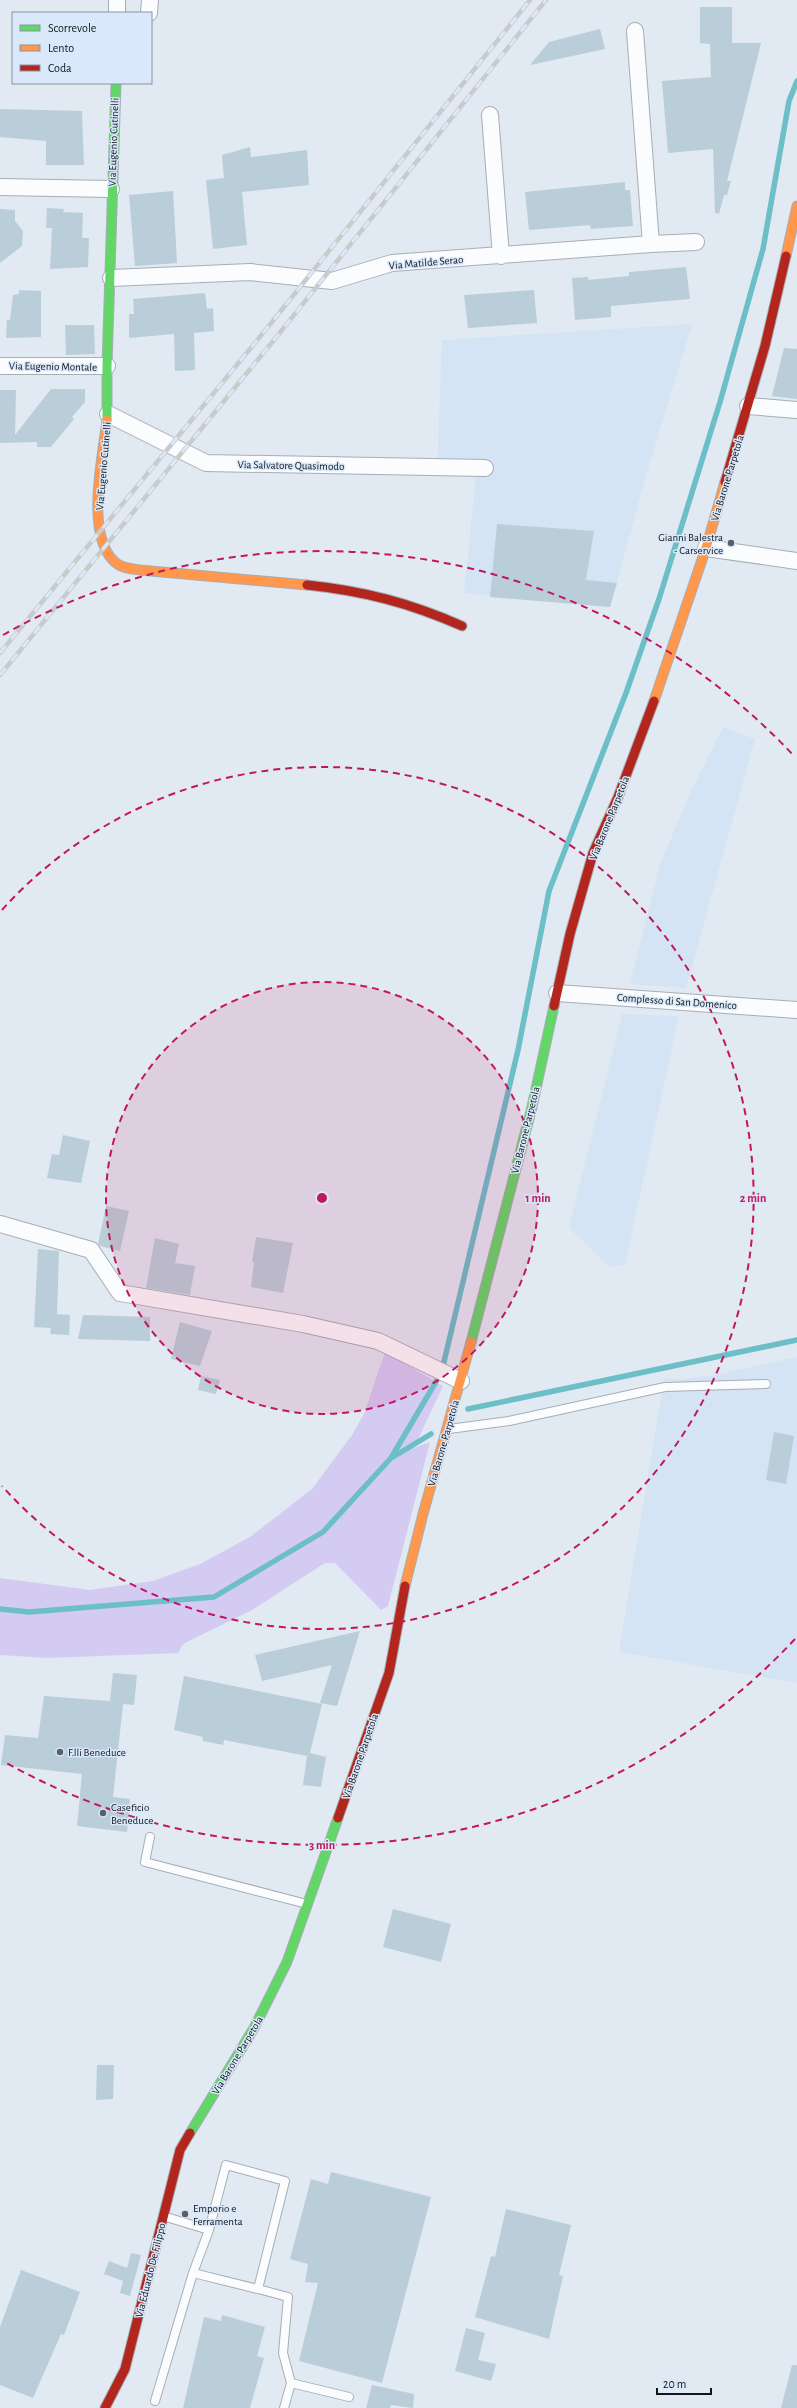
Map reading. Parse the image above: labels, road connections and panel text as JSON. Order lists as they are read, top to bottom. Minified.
{"streets":{"street":["Via Eugenio Cutinelli","Via Matilde Serao","Via Eugenio Montale","Via Salvatore Quasimodo","Via Barone Parpetola","Complesso di San Domenico","Via Eduardo De Filippo"]},"crossings":[["Via Eugenio Cutinelli","Via Matilde Serao"],["Via Eugenio Cutinelli","Via Eugenio Montale"],["Via Eugenio Cutinelli","Via Salvatore Quasimodo"],["Via Barone Parpetola","Complesso di San Domenico"],["Via Barone Parpetola","Via Eduardo De Filippo"]],"places":["Gianni Balestra - Carservice","F.lli Beneduce","Caseficio Beneduce","Emporio e Ferramenta"],"legend":["Scorrevole","Lento","Coda"],"scale_bar":"20 m","rings":["1 min","2 min","3 min"]}
